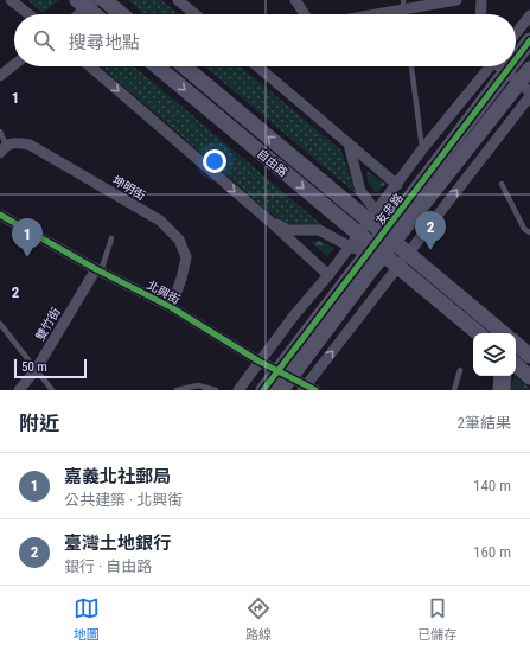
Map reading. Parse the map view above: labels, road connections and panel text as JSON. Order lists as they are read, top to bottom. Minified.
{"streets":{"street":["自由路","坤明街","友忠路","北興街","雙竹街"]},"crossings":[["自由路","友忠路"],["坤明街","北興街"],["友忠路","北興街"],["北興街","雙竹街"]],"scale_bar":"50 m","page":{"search":"搜尋地點","pins":["2","1"],"scale":"50 m","heading":["附近","2筆結果"],"list":[{"mark":"1","name":"嘉義北社郵局","note":"公共建築 · 北興街","value":"140 m"},{"mark":"2","name":"臺灣土地銀行","note":"銀行 · 自由路","value":"160 m"}],"nav":["地圖","路線","已儲存"]},"grid":{"rows":["1","2"]}}
